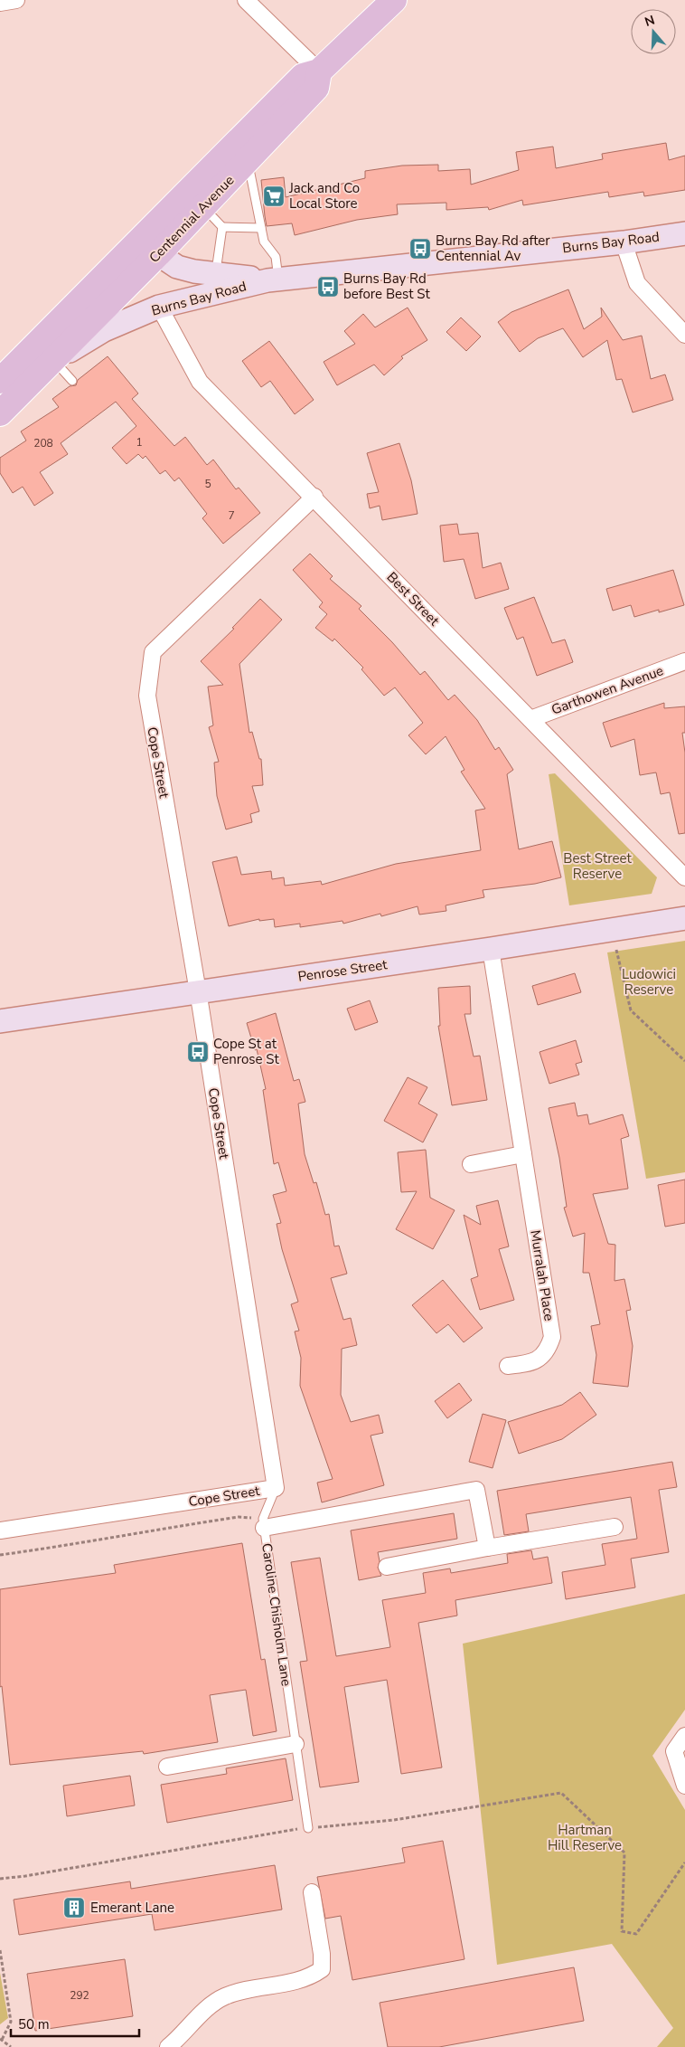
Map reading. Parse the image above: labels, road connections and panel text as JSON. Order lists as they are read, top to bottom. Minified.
{"streets":{"main road":["Centennial Avenue","Burns Bay Road"],"street":["Best Street","Garthowen Avenue","Cope Street","Penrose Street","Murralah Place"],"lane":["Caroline Chisholm Lane"]},"crossings":[["Centennial Avenue","Burns Bay Road"],["Burns Bay Road","Best Street"],["Best Street","Garthowen Avenue"],["Best Street","Cope Street"],["Cope Street","Penrose Street"],["Penrose Street","Murralah Place"]],"parks":["Best Street Reserve","Ludowici Reserve","Hartman Hill Reserve"],"places":{"supermarket":["Jack and Co Local Store"],"bus stop":["Burns Bay Rd after Centennial Av","Burns Bay Rd before Best St","Cope St at Penrose St"],"building":["Emerant Lane"]},"house_numbers":["1","208","5","7","292"],"scale_bar":"50 m","north":"top"}
